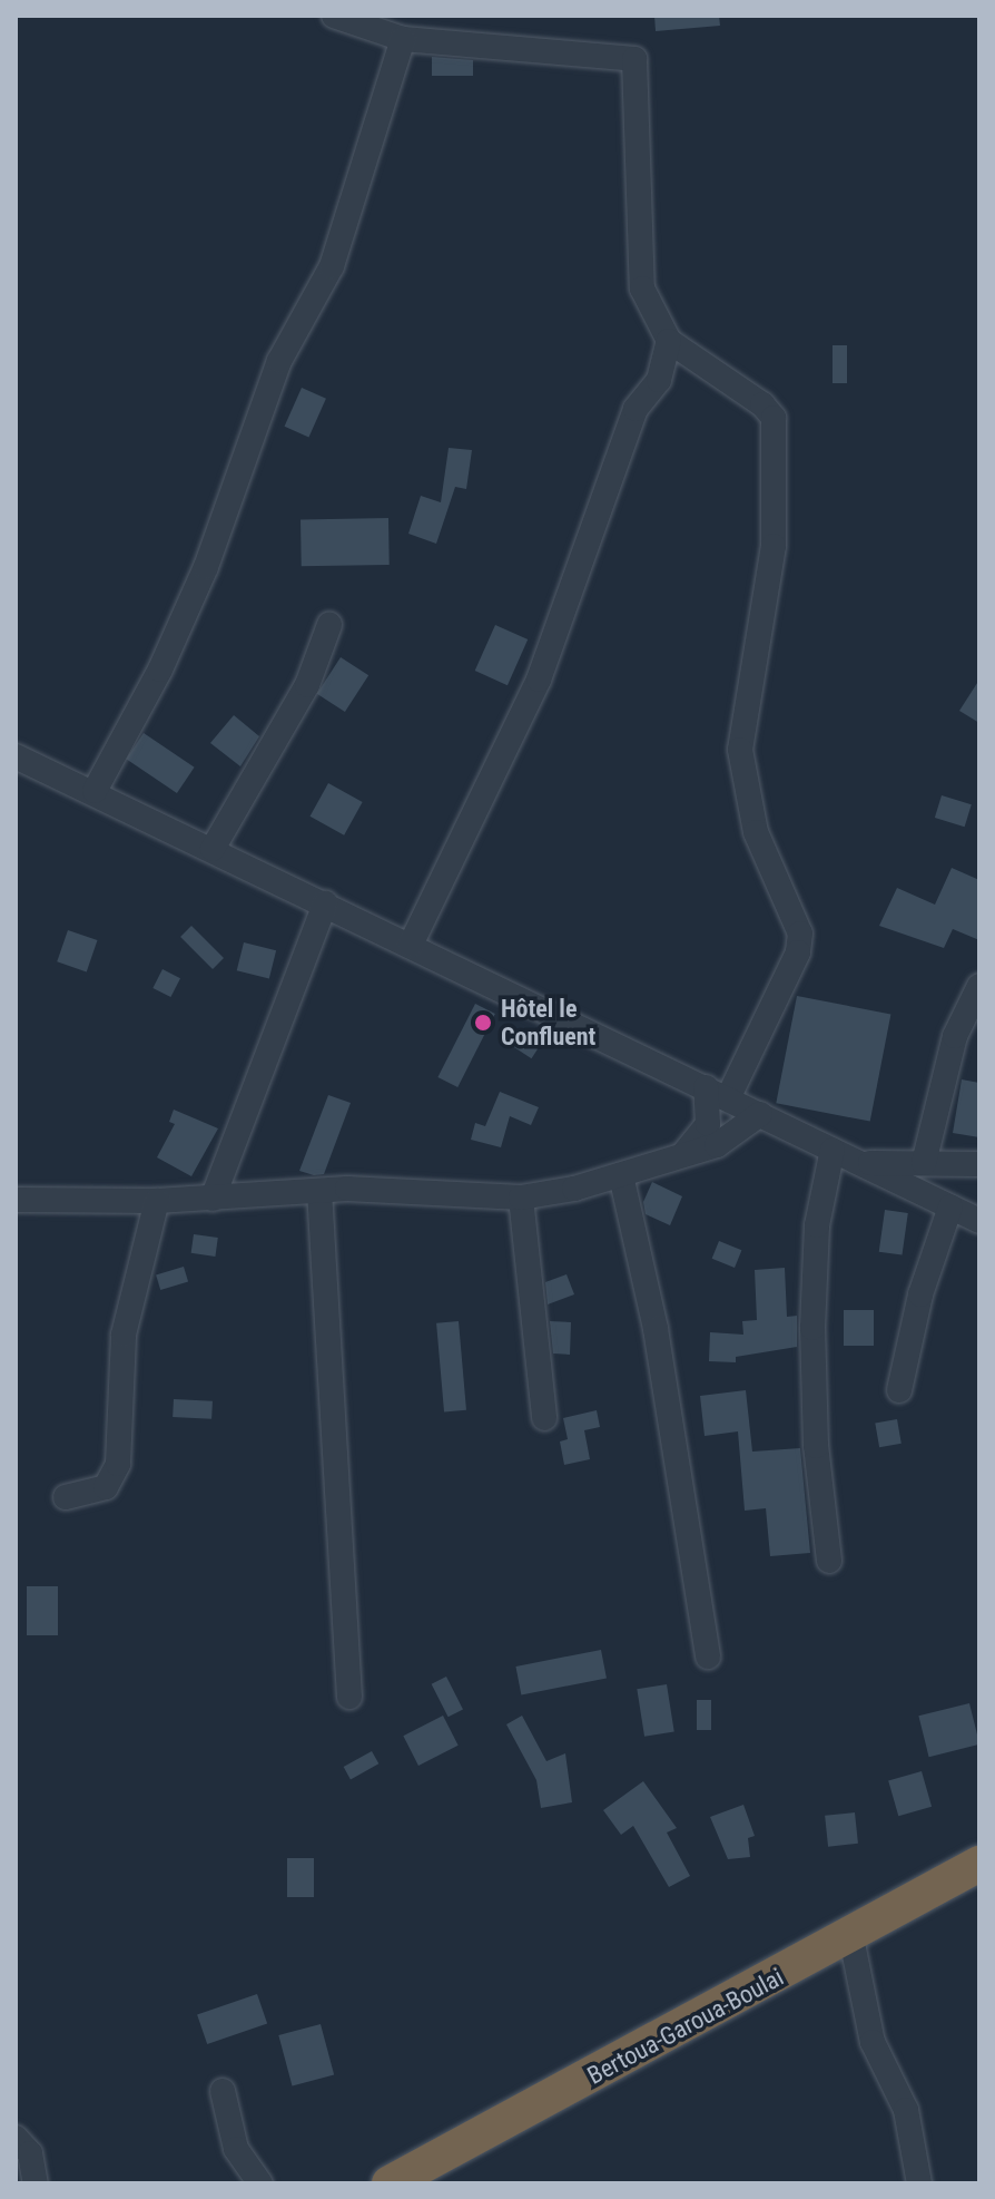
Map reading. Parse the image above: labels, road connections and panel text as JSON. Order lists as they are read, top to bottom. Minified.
{"streets":{"highway":["Bertoua-Garoua-Boulai"]},"places":["Hôtel le Confluent"]}
